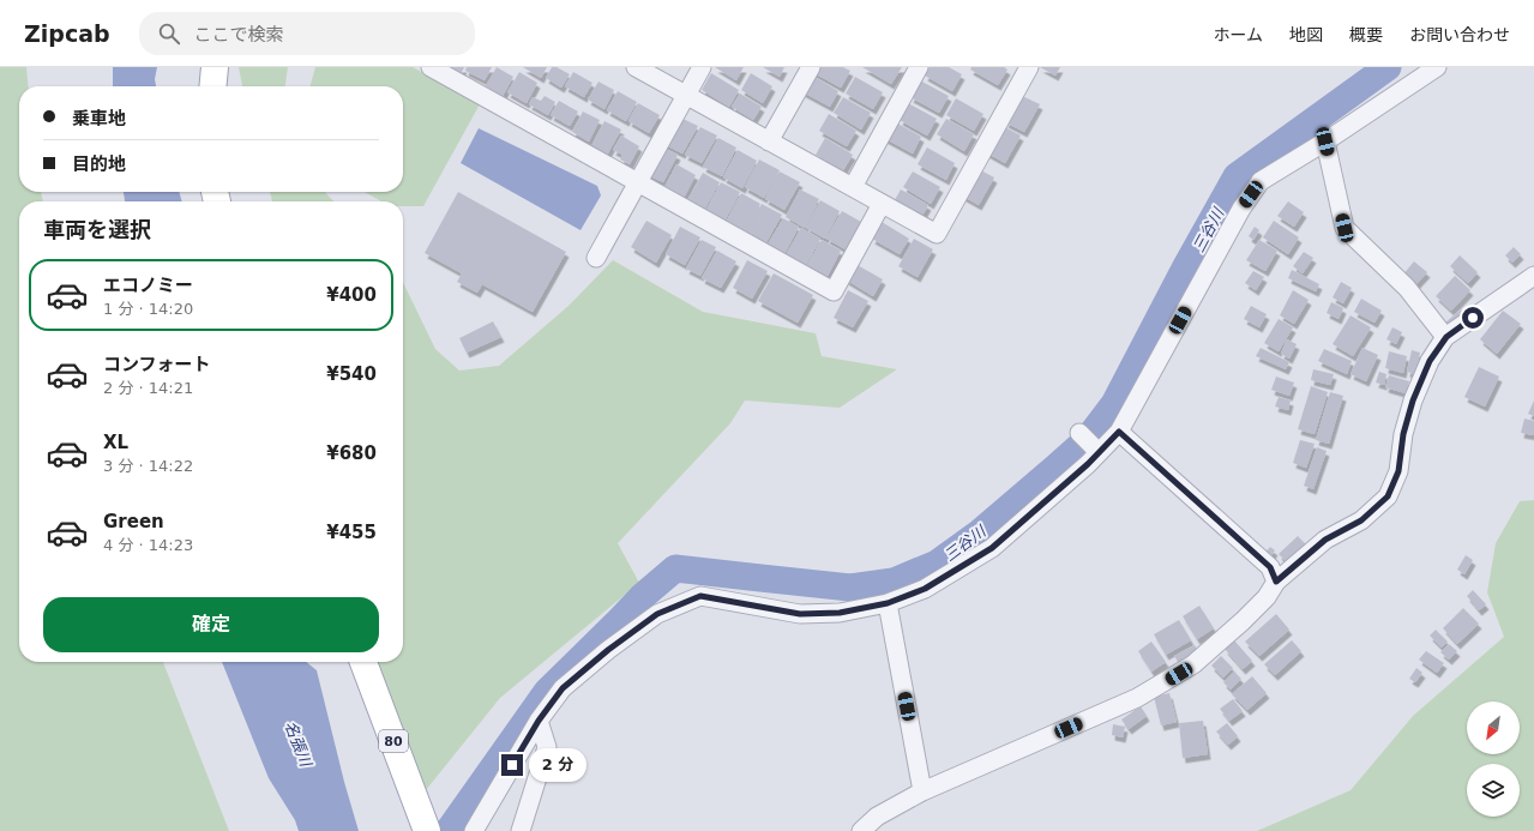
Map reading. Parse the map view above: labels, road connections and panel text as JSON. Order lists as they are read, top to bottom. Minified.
{"streets":{"main road":["80"]},"water":["三谷川","名張川"],"north":"bottom left","page":{"header":"Zipcab","search":"ここで検索","nav":["ホーム","地図","概要","お問い合わせ"],"banner":["乗車地","目的地"],"heading":"車両を選択","list":[{"name":"エコノミー","note":"1 分 · 14:20","value":"¥400"},{"name":"コンフォート","note":"2 分 · 14:21","value":"¥540"},{"name":"XL","note":"3 分 · 14:22","value":"¥680"},{"name":"Green","note":"4 分 · 14:23","value":"¥455"}],"buttons":"確定","bubble":"2 分"}}
